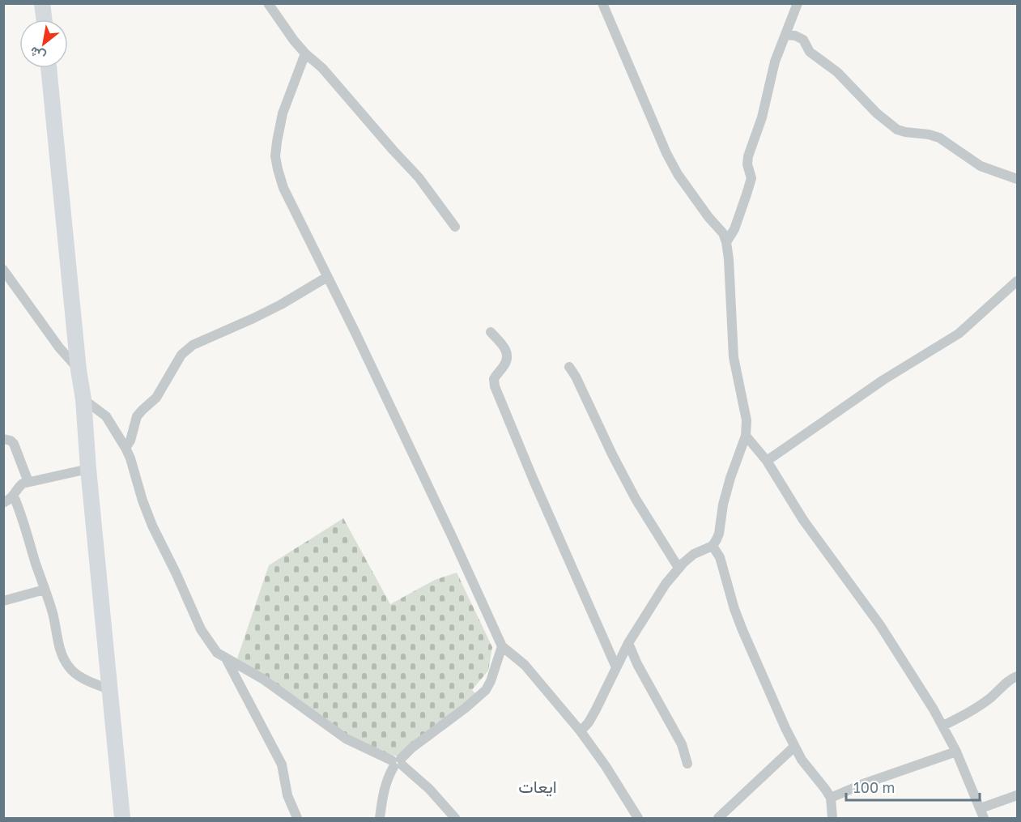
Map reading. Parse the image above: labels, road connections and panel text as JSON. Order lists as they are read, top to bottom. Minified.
{"districts":["ايعات"],"scale_bar":"100 m","north":"bottom left"}
